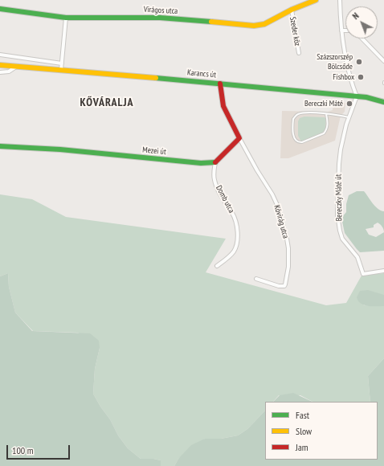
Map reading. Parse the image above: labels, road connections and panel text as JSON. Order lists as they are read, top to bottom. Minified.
{"streets":{"street":["Virágos utca","Szeder köz","Karancs út","Mezei út","Bereczky Máté út","Domb utca","Kővirág utca"]},"crossings":[["Virágos utca","Szeder köz"],["Karancs út","Bereczky Máté út"],["Mezei út","Domb utca"]],"districts":["KŐVÁRALJA"],"places":["Százszorszép Bölcsőde","Fishbox","Bereczki Máté"],"legend":["Fast","Slow","Jam"],"scale_bar":"100 m","north":"top left"}
